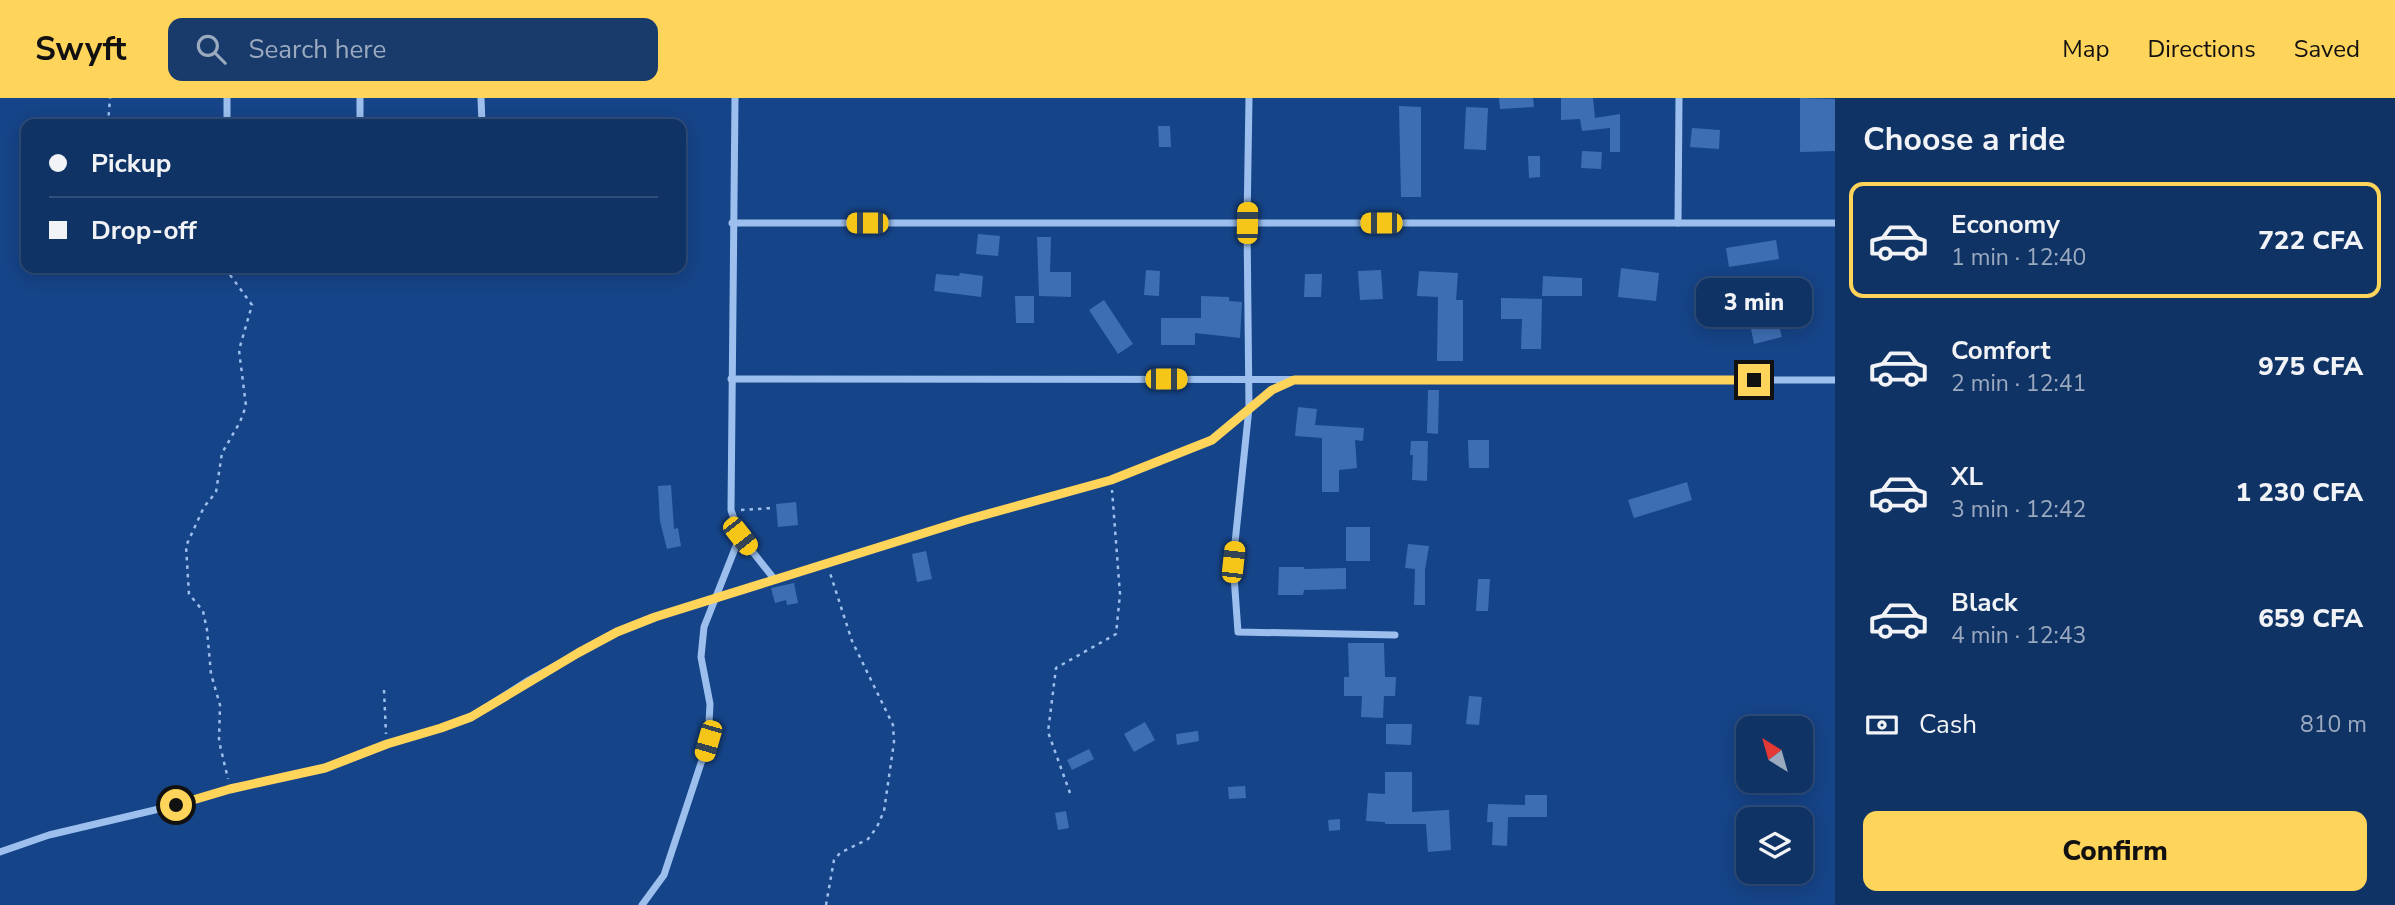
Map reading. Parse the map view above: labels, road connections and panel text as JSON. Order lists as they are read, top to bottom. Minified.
{"north":"top left","page":{"header":"Swyft","search":"Search here","nav":["Map","Directions","Saved"],"heading":"Choose a ride","banner":["Pickup","Drop-off"],"list":[{"name":"Economy","note":"1 min · 12:40","value":"722 CFA"},{"name":"Comfort","note":"2 min · 12:41","value":"975 CFA"},{"name":"XL","note":"3 min · 12:42","value":"1 230 CFA"},{"name":"Black","note":"4 min · 12:43","value":"659 CFA"}],"bubble":"3 min","pay":["Cash","810 m"],"buttons":"Confirm"}}
